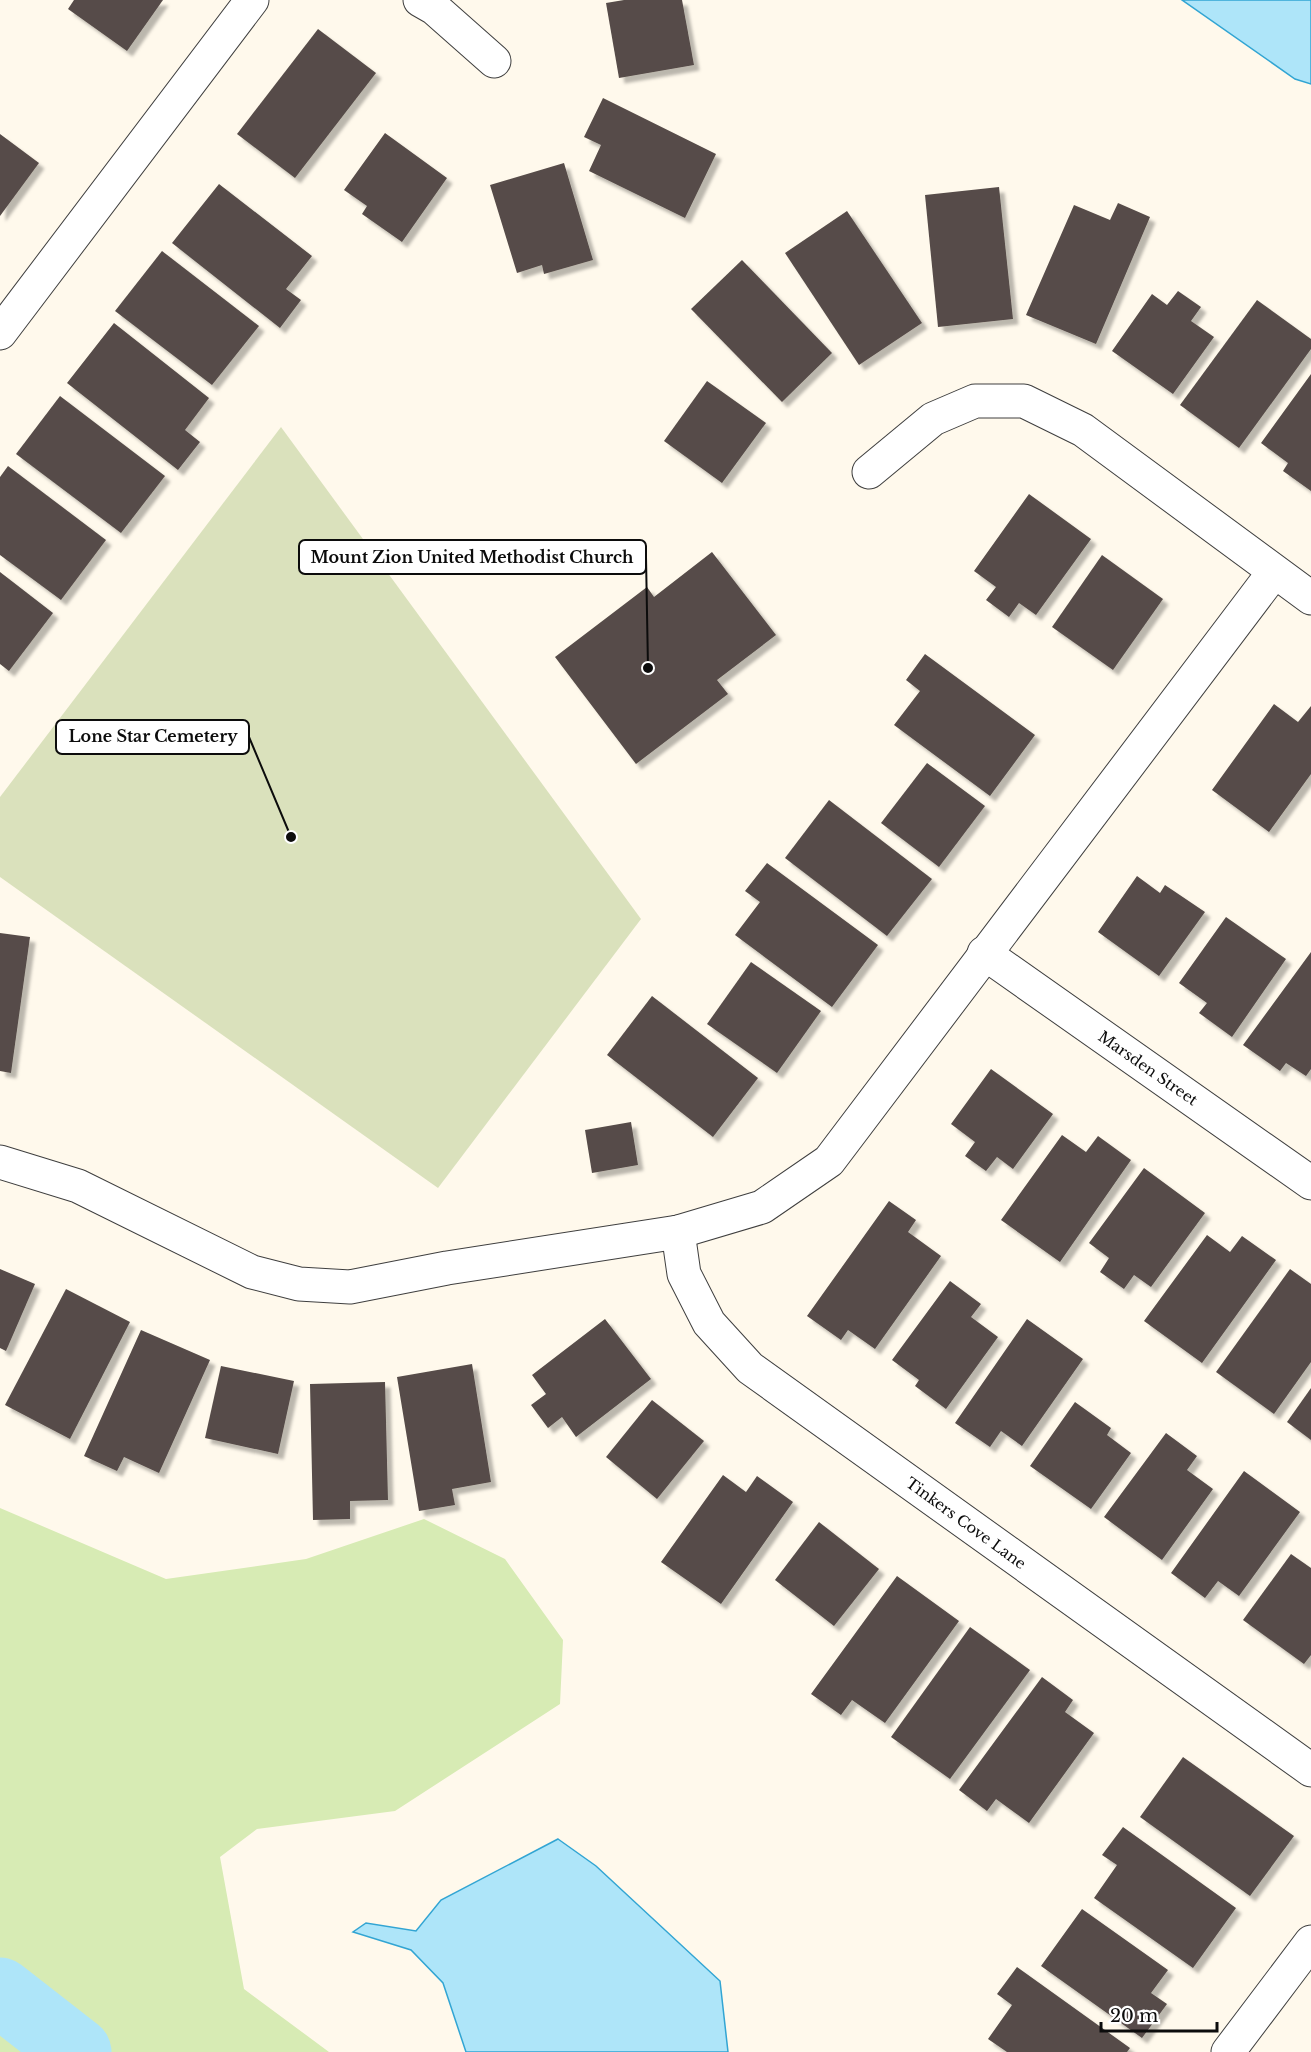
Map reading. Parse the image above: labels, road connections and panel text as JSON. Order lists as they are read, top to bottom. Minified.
{"streets":{"street":["Marsden Street","Tinkers Cove Lane"]},"places":["Mount Zion United Methodist Church","Lone Star Cemetery"],"scale_bar":"20 m"}
